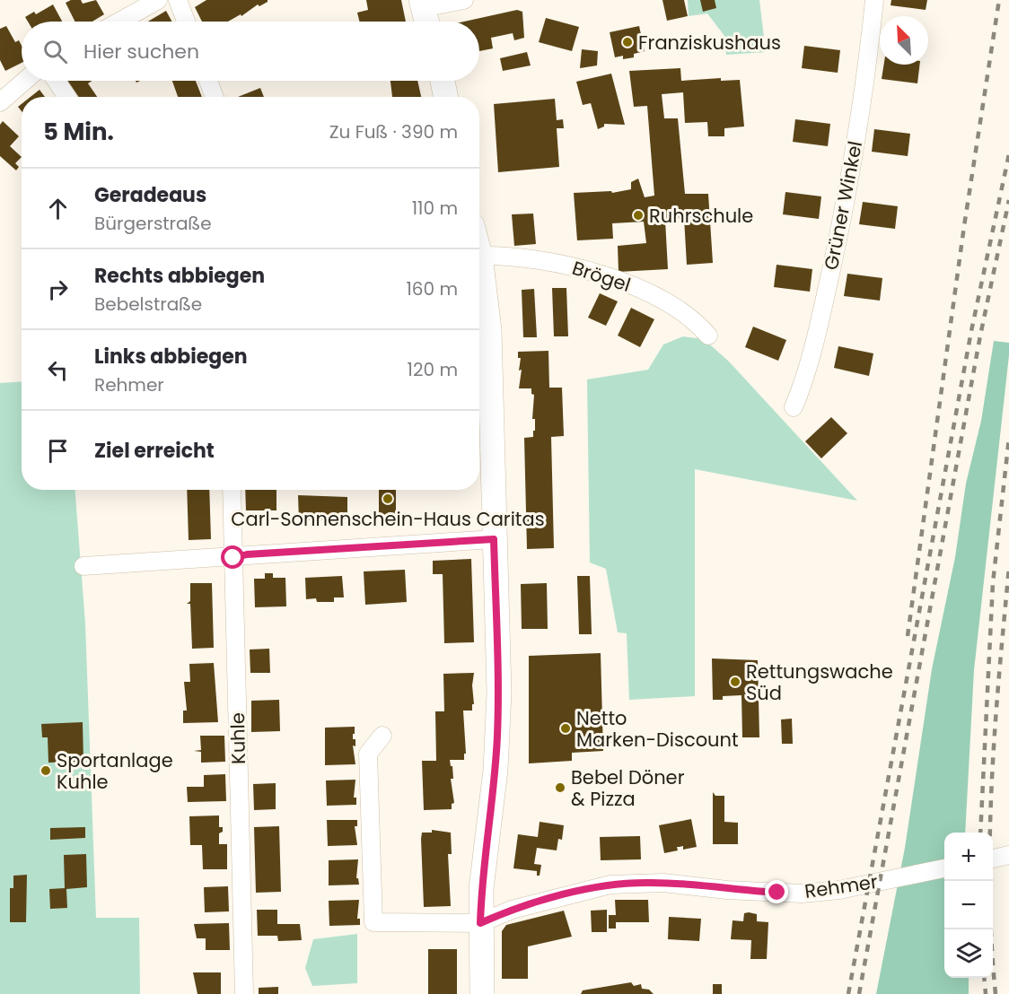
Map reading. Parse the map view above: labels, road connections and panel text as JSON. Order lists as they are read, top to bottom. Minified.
{"streets":{"street":["Grüner Winkel","Brögel","Kuhle","Rehmer"]},"places":["Franziskushaus","Ruhrschule","Carl-Sonnenschein-Haus Caritas","Rettungswache Süd","Netto Marken-Discount","Sportanlage Kuhle","Bebel Döner & Pizza"],"north":"top left","page":{"search":"Hier suchen","heading":["5 Min.","Zu Fuß · 390 m"],"list":[["Geradeaus","Bürgerstraße","110 m"],["Rechts abbiegen","Bebelstraße","160 m"],["Links abbiegen","Rehmer","120 m"],"Ziel erreicht"],"map_buttons":["+","−"]}}
